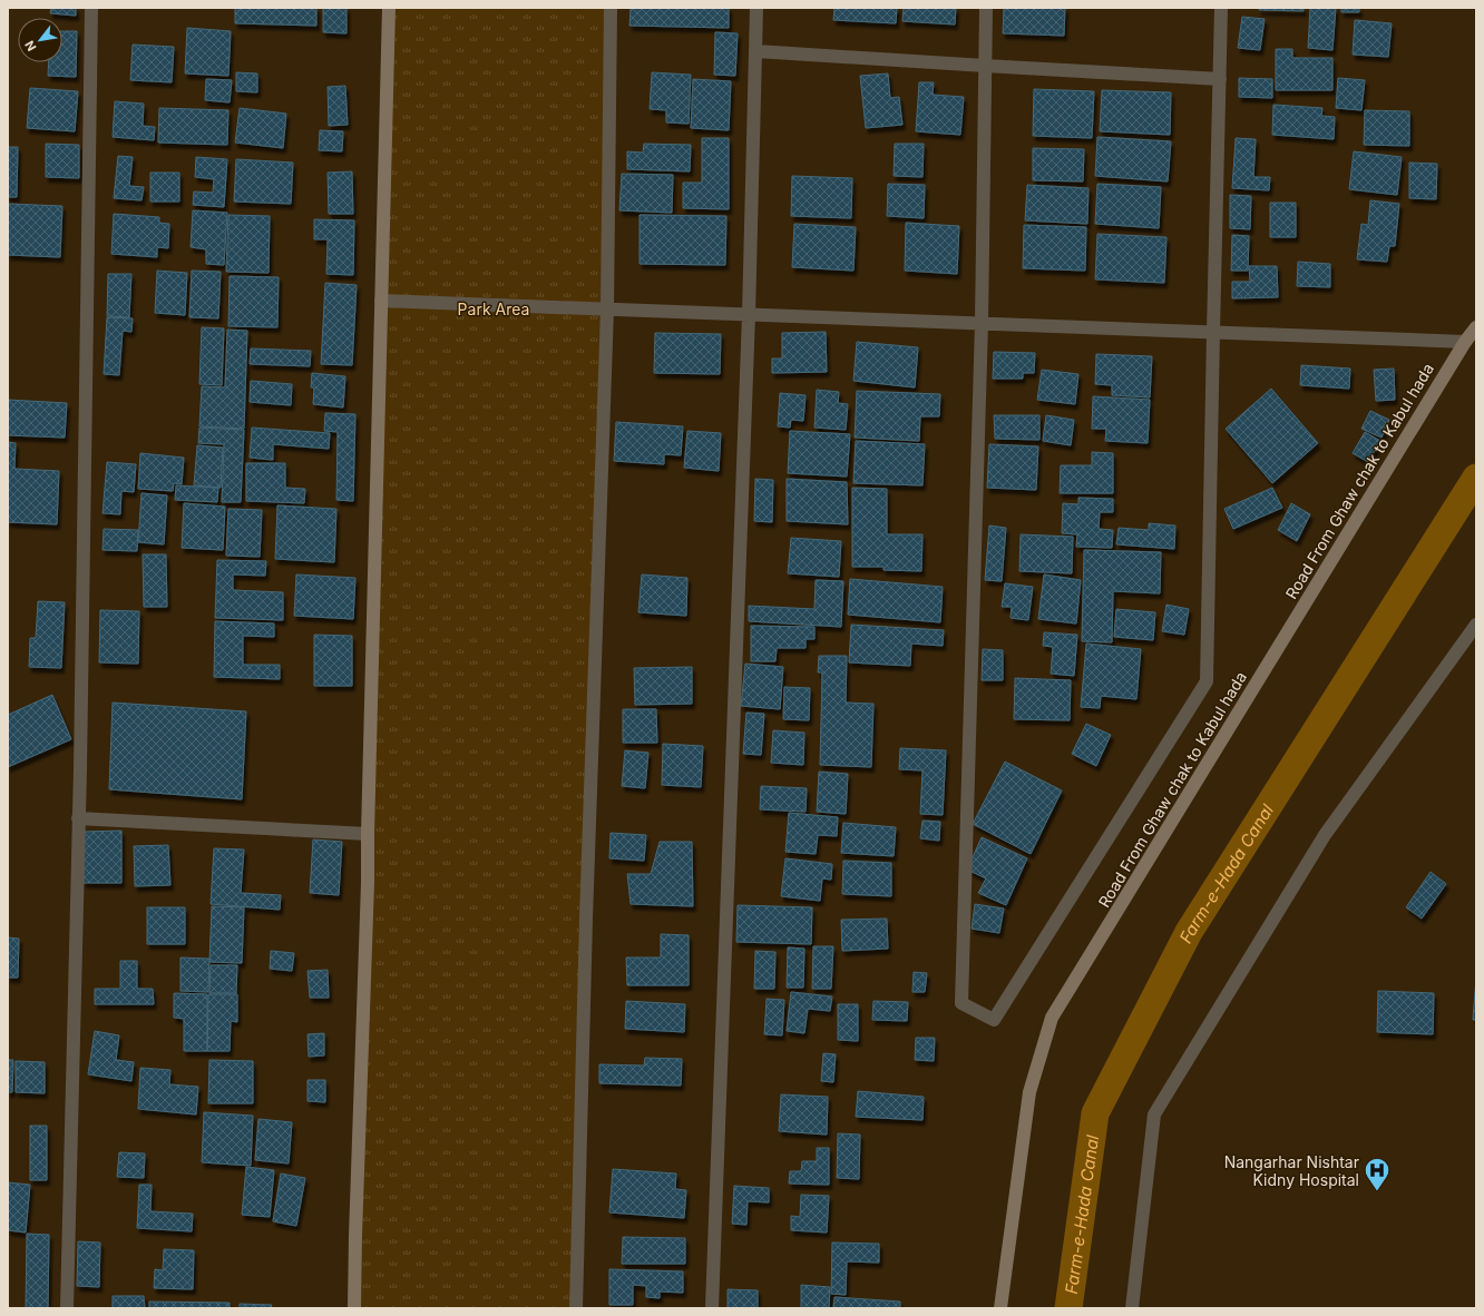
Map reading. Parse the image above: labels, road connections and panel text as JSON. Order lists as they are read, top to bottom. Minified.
{"streets":{"street":["Road From Ghaw chak to Kabul hada"]},"water":["Farm-e-Hada Canal"],"parks":["Park Area"],"places":{"hospital":["Nangarhar Nishtar Kidny Hospital"]},"north":"bottom left"}
